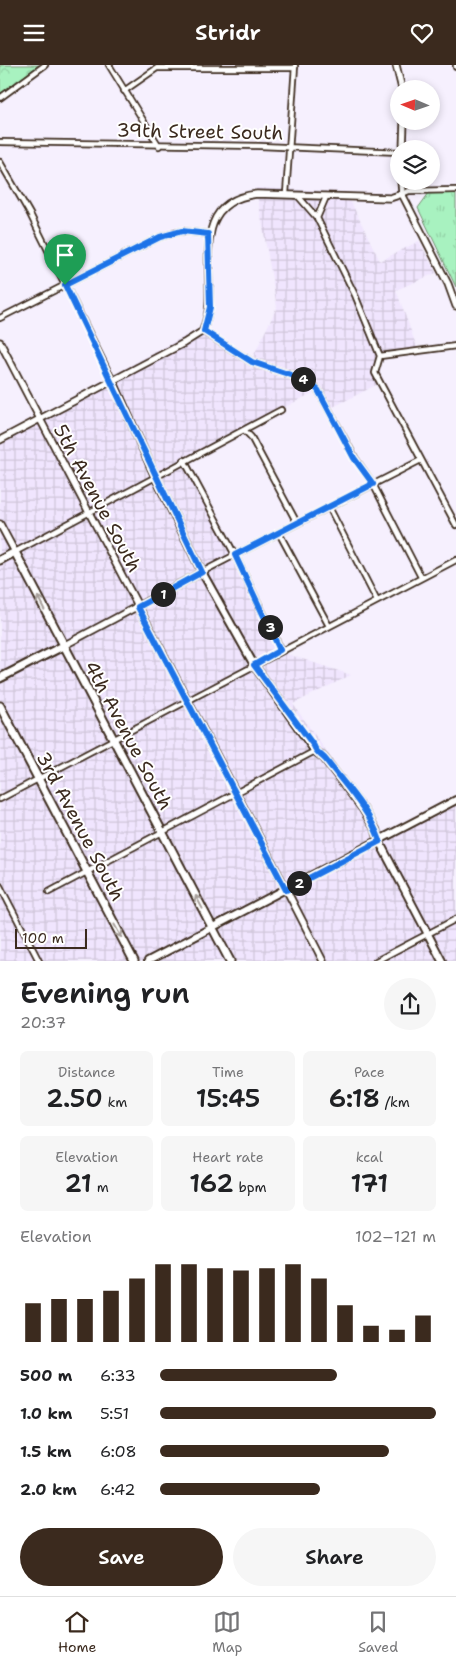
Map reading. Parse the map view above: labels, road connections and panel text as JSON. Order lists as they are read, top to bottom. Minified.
{"streets":{"main road":["4th Avenue South","3rd Avenue South"],"street":["39th Street South","5th Avenue South"]},"one_way":["4th Avenue South"],"scale_bar":"100 m","north":"left","page":{"header":"Stridr","pins":["4","1","3","2"],"scale":"100 m","heading":["Evening run","20:37"],"stats":[["Distance","2.50 km"],["Time","15:45"],["Pace","6:18 /km"],["Elevation","21 m"],["Heart rate","162 bpm"],["kcal","171"]],"chart":["Elevation","102–121 m"],"list":[{"name":"500 m","note":"6:33"},{"name":"1.0 km","note":"5:51"},{"name":"1.5 km","note":"6:08"},{"name":"2.0 km","note":"6:42"}],"buttons":["Save","Share"],"tabs":["Home","Map","Saved"]}}
